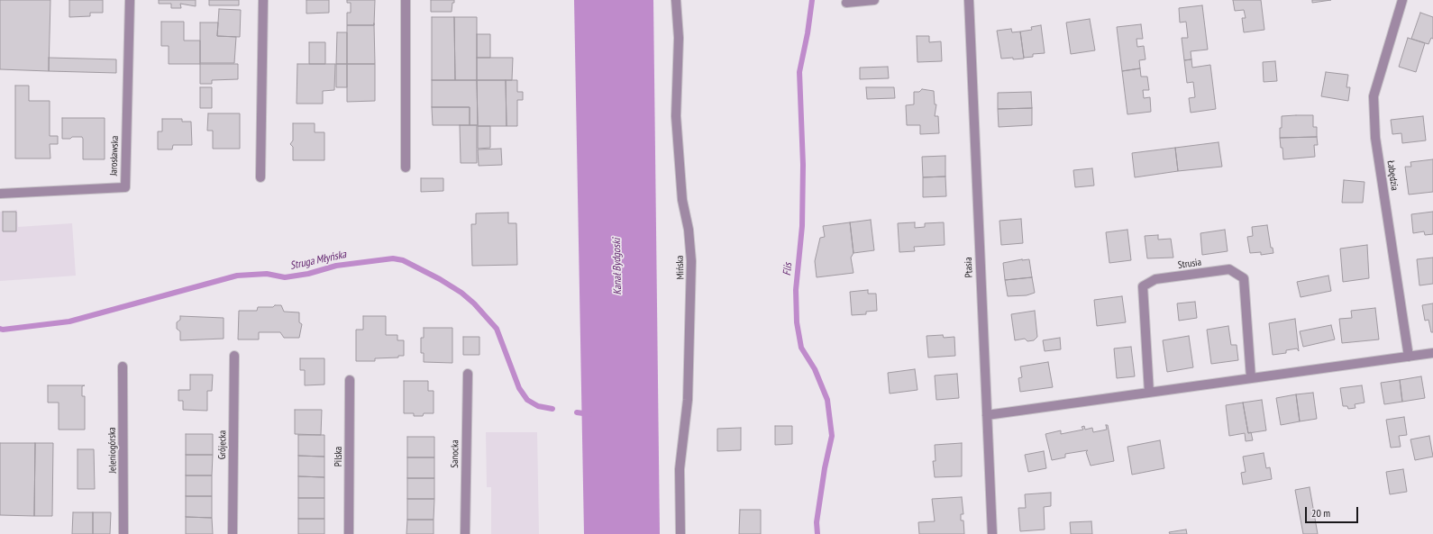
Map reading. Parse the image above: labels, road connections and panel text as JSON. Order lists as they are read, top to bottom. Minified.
{"streets":{"street":["Jarosławska","Łabędzia","Strusia","Mińska","Ptasia","Grójecka","Jeleniogórska","Sanocka","Pilska"]},"water":["Struga Młyńska","Kanał Bydgoski","Flis"],"scale_bar":"20 m"}
